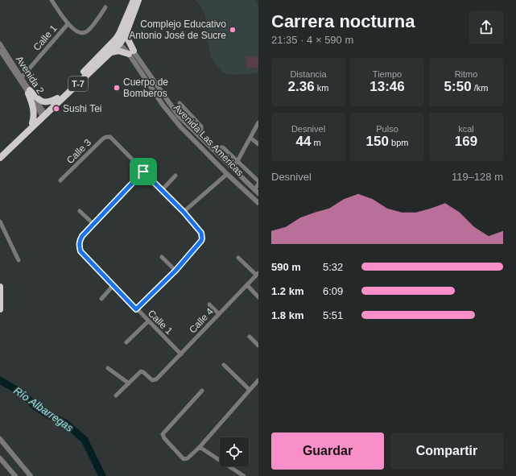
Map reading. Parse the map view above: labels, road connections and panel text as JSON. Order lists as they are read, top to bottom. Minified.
{"streets":{"highway":["T-7"],"street":["Calle 1","Avenida 2","Avenida Las Américas","Calle 3","Calle 4"]},"crossings":[["Calle 1","Avenida 2"],["Calle 1","Calle 3"],["Calle 1","Calle 4"],["Avenida 2","T-7"],["T-7","Avenida Las Américas"]],"water":["Río Albarregas"],"places":["Complejo Educativo Antonio José de Sucre","Cuerpo de Bomberos","Sushi Tei"],"page":{"heading":["Carrera nocturna","21:35 · 4 × 590 m"],"stats":[["Distancia","2.36 km"],["Tiempo","13:46"],["Ritmo","5:50 /km"],["Desnivel","44 m"],["Pulso","150 bpm"],["kcal","169"]],"chart":["Desnivel","119–128 m"],"list":[{"name":"590 m","note":"5:32"},{"name":"1.2 km","note":"6:09"},{"name":"1.8 km","note":"5:51"}],"buttons":["Guardar","Compartir"]}}
